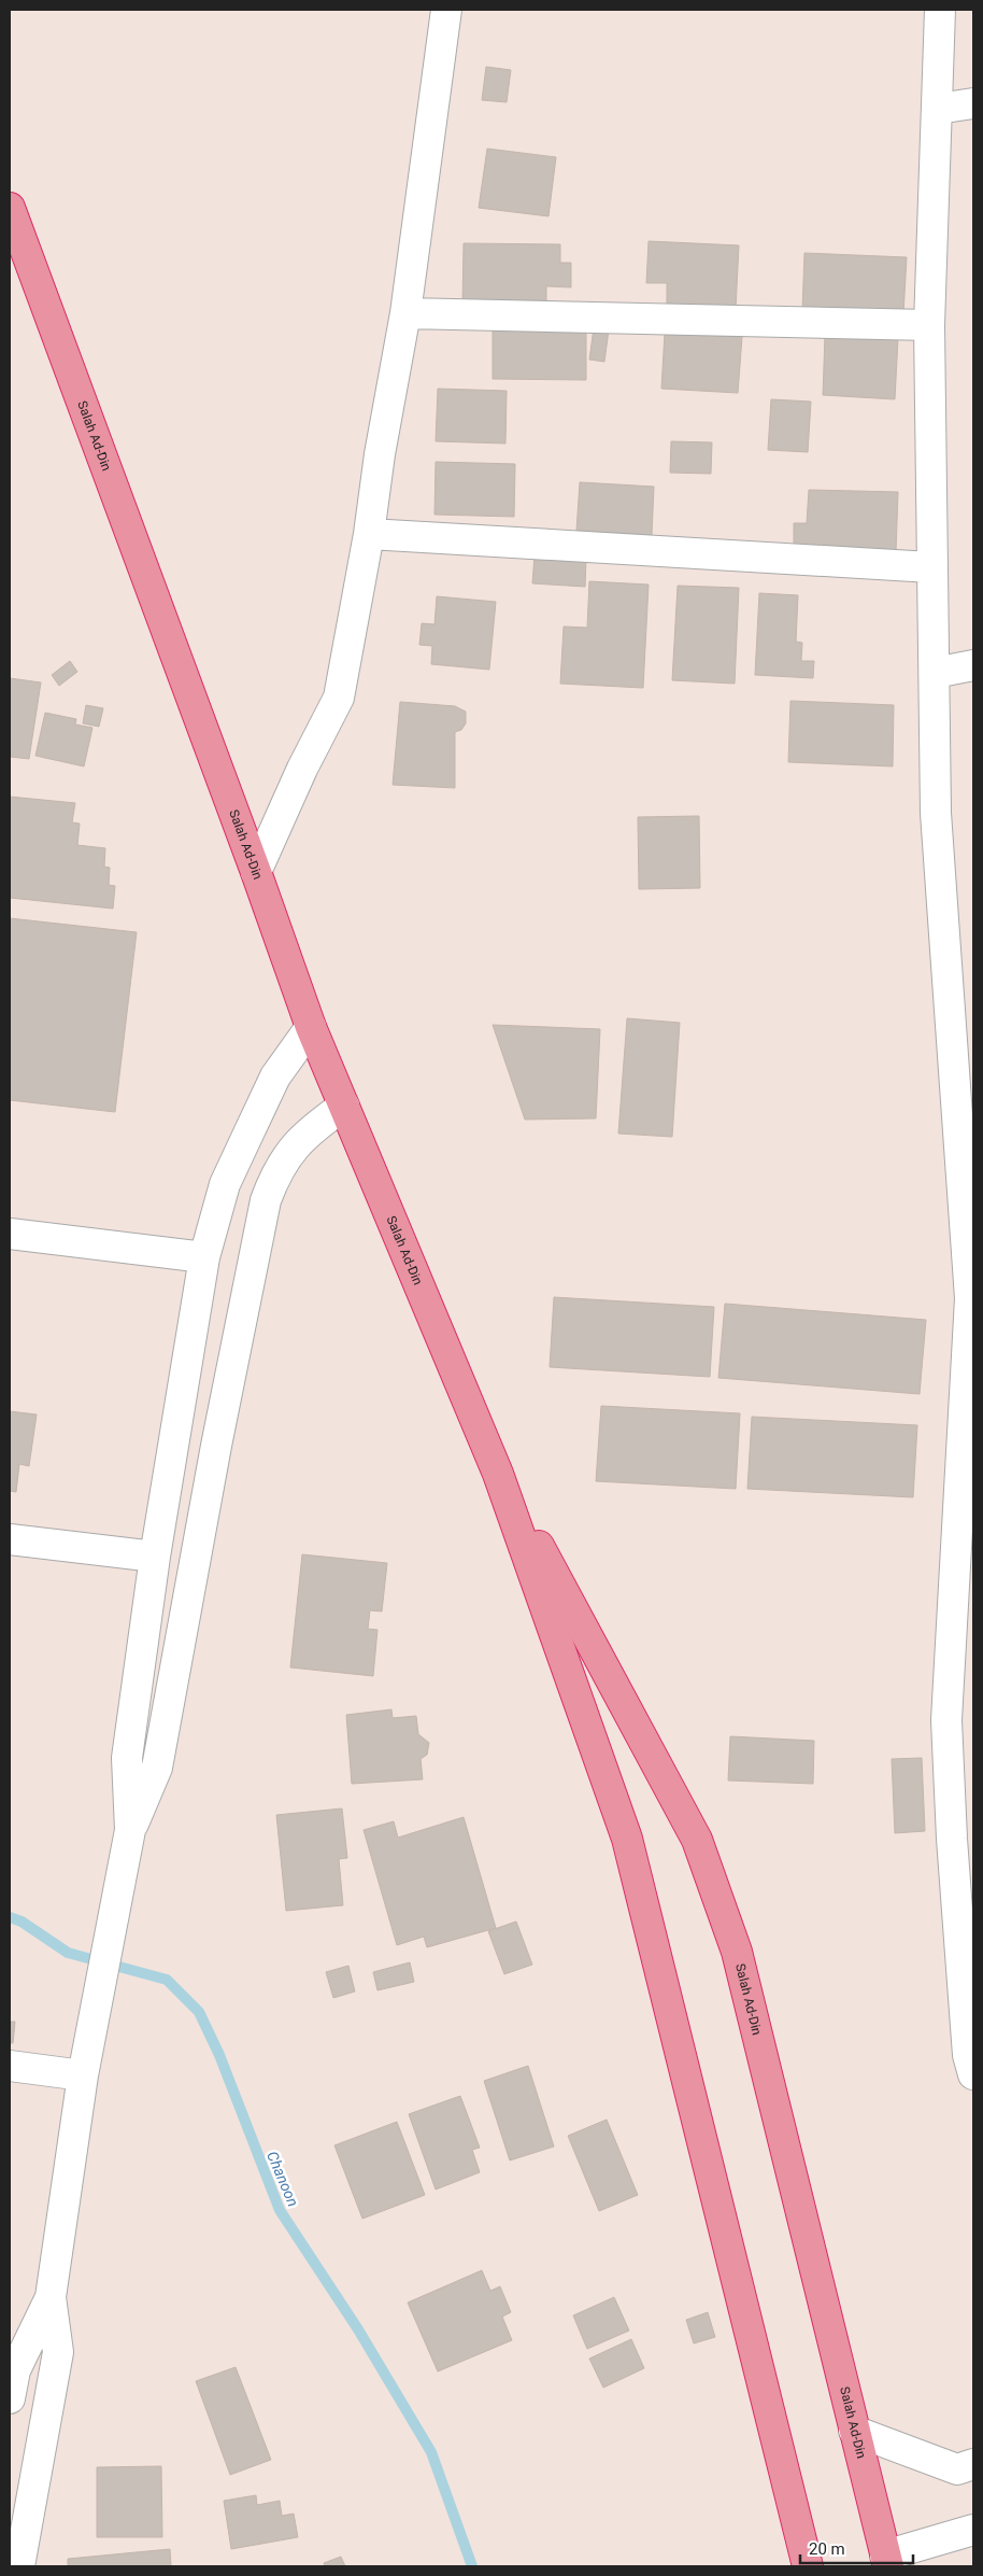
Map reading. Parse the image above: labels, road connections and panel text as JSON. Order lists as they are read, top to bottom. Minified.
{"streets":{"highway":["Salah Ad-Din"]},"water":["Chanoon"],"scale_bar":"20 m"}
